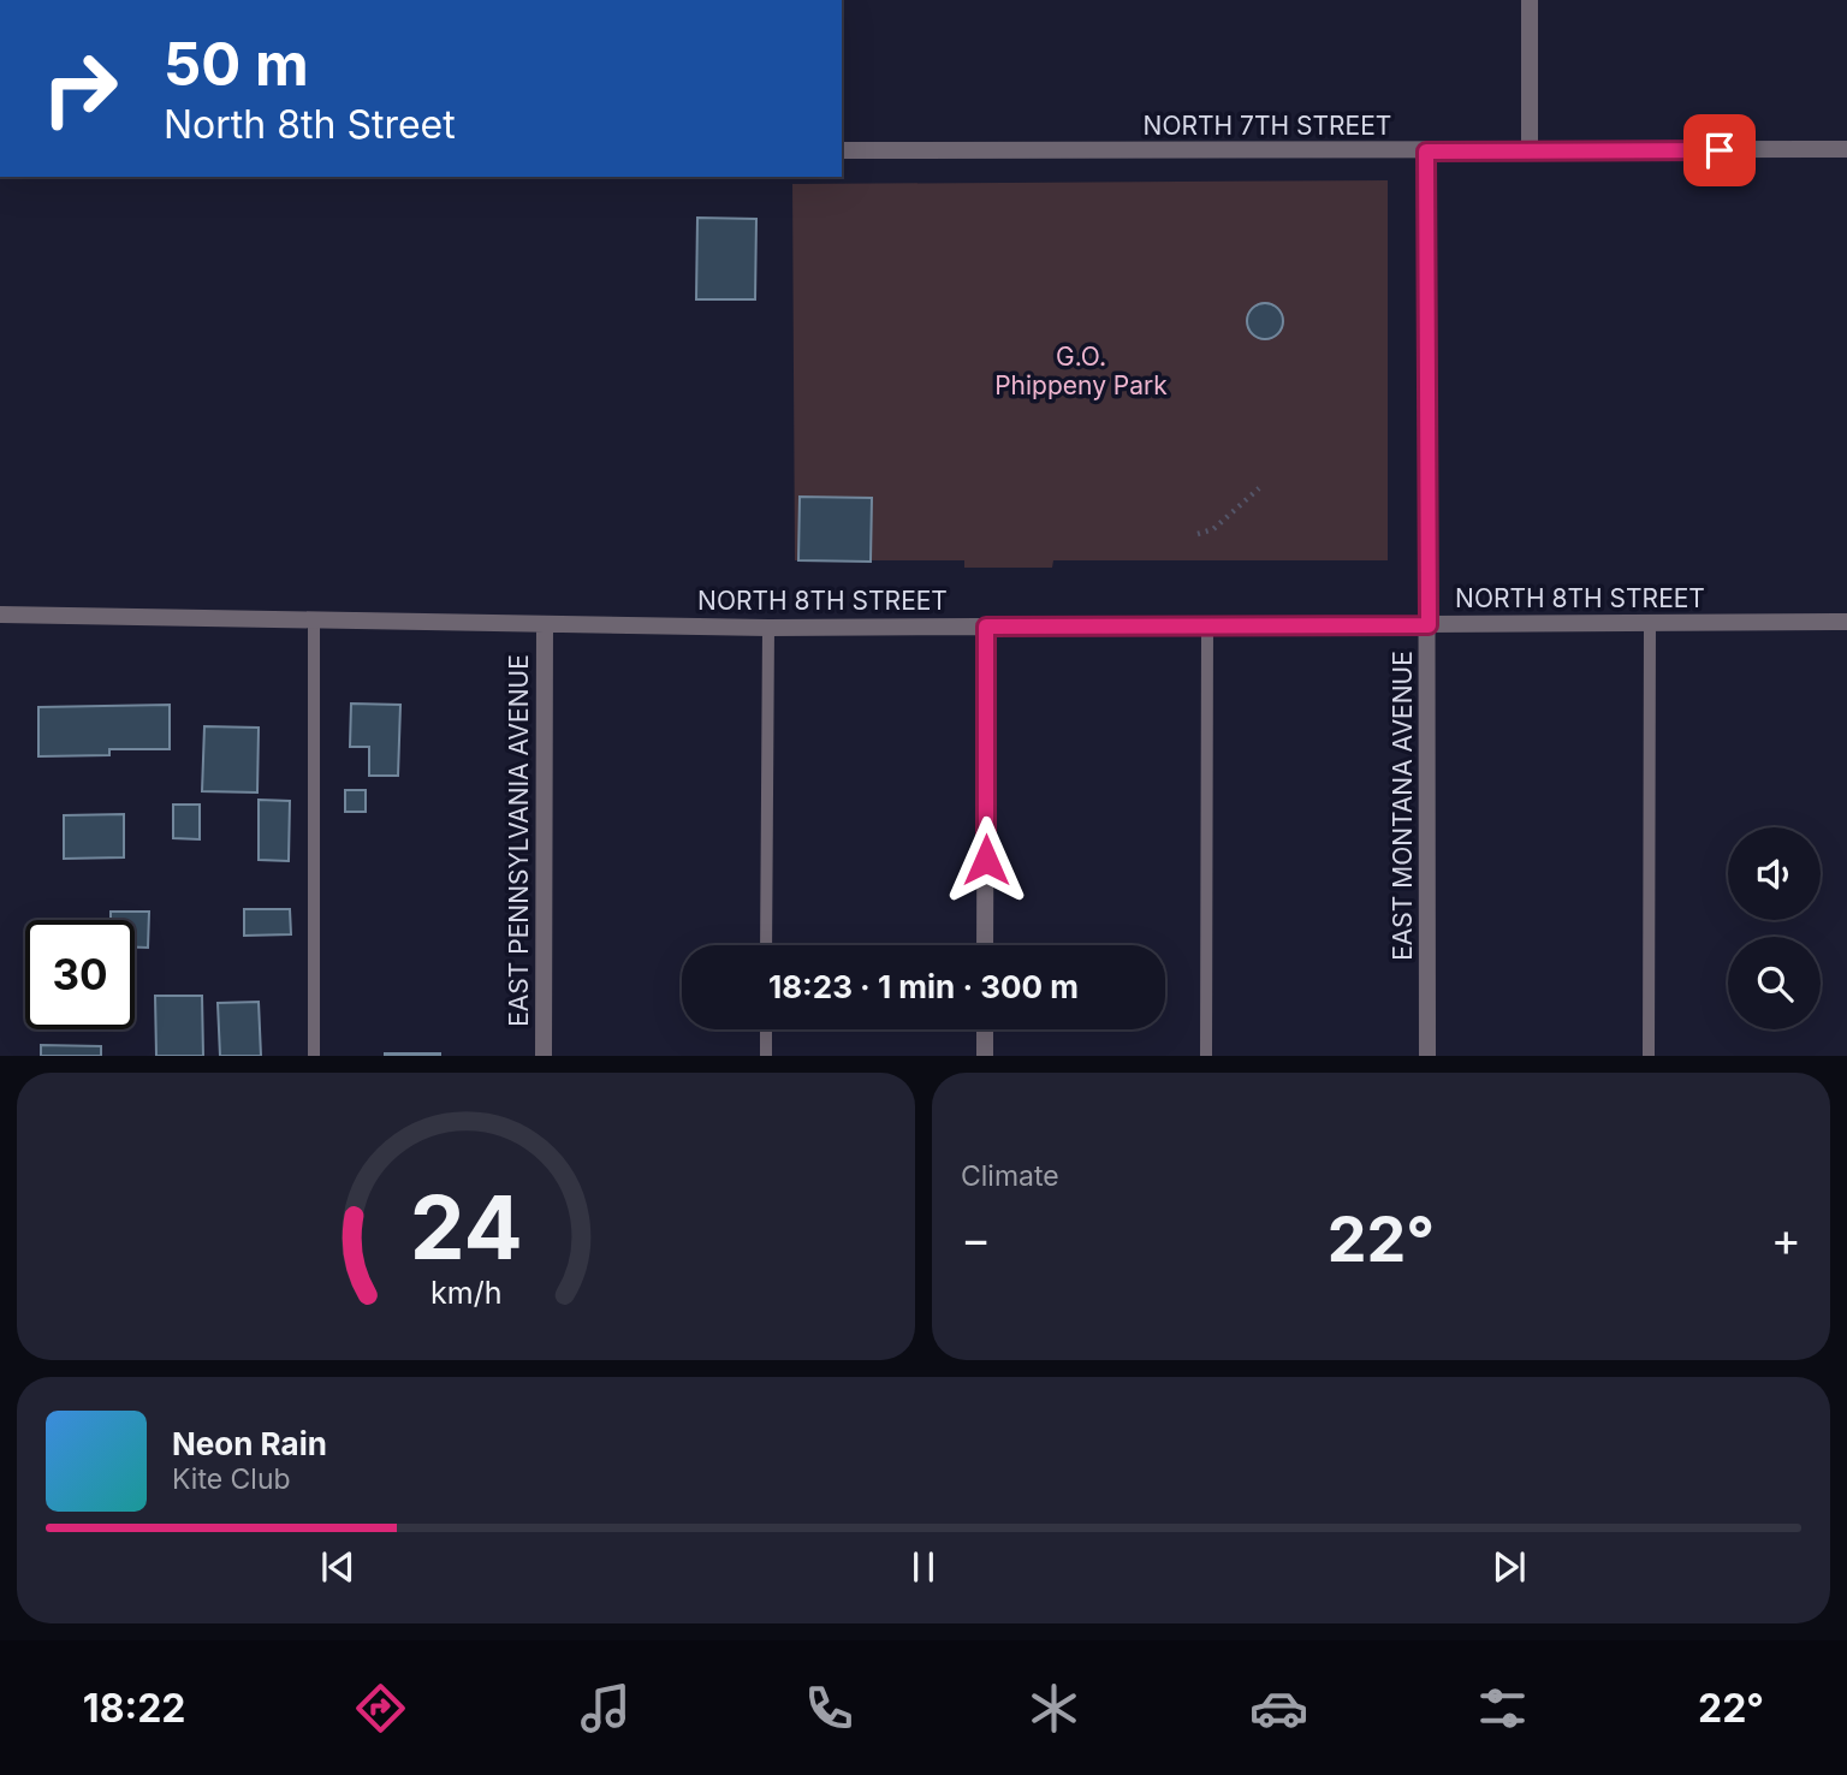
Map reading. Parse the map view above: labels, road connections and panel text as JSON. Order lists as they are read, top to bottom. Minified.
{"streets":{"street":["NORTH 7TH STREET","NORTH 8TH STREET","EAST MONTANA AVENUE","EAST PENNSYLVANIA AVENUE"]},"crossings":[["NORTH 7TH STREET","EAST MONTANA AVENUE"],["NORTH 8TH STREET","EAST MONTANA AVENUE"],["NORTH 8TH STREET","EAST PENNSYLVANIA AVENUE"]],"parks":["G.O. Phippeny Park"],"page":{"turn":["50 m","North 8th Street"],"limit":"30","trip":"18:23 · 1 min · 300 m","tile":"Climate","heat":["−","22°","+"],"song":["Neon Rain","Kite Club"],"tabs":["18:22","22°"],"gauge":["24","km/h"]}}
